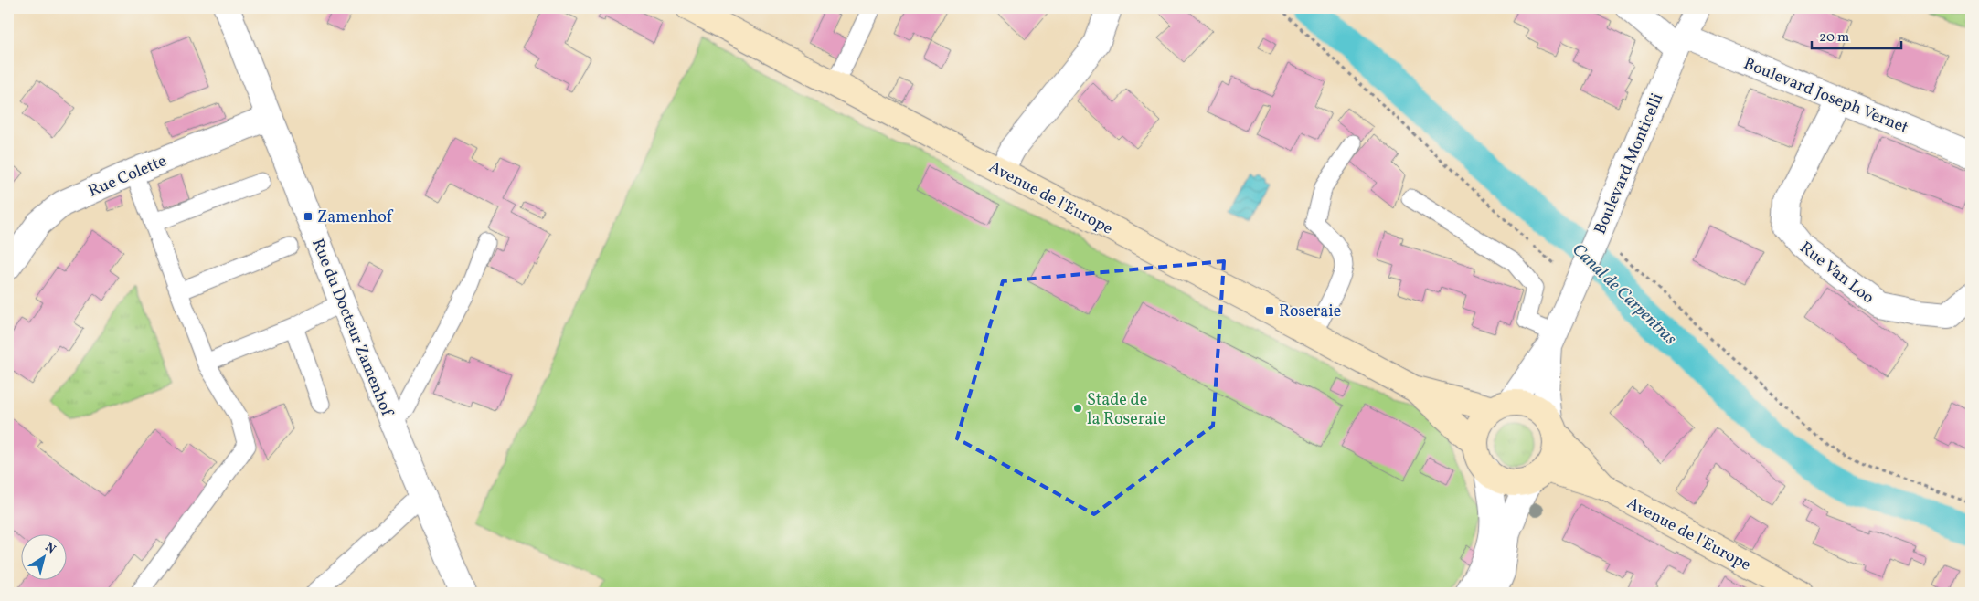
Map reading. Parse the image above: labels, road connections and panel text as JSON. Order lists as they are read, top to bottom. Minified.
{"streets":{"main road":["Avenue de l'Europe"],"street":["Boulevard Joseph Vernet","Boulevard Monticelli","Rue Colette","Rue Van Loo","Rue du Docteur Zamenhof"]},"crossings":[["Boulevard Joseph Vernet","Boulevard Monticelli"],["Boulevard Joseph Vernet","Rue Van Loo"],["Boulevard Monticelli","Avenue de l'Europe"],["Rue Colette","Rue du Docteur Zamenhof"]],"water":["Canal de Carpentras"],"places":{"transit":["Zamenhof","Roseraie"],"other":["Stade de la Roseraie"]},"scale_bar":"20 m","north":"top right"}
